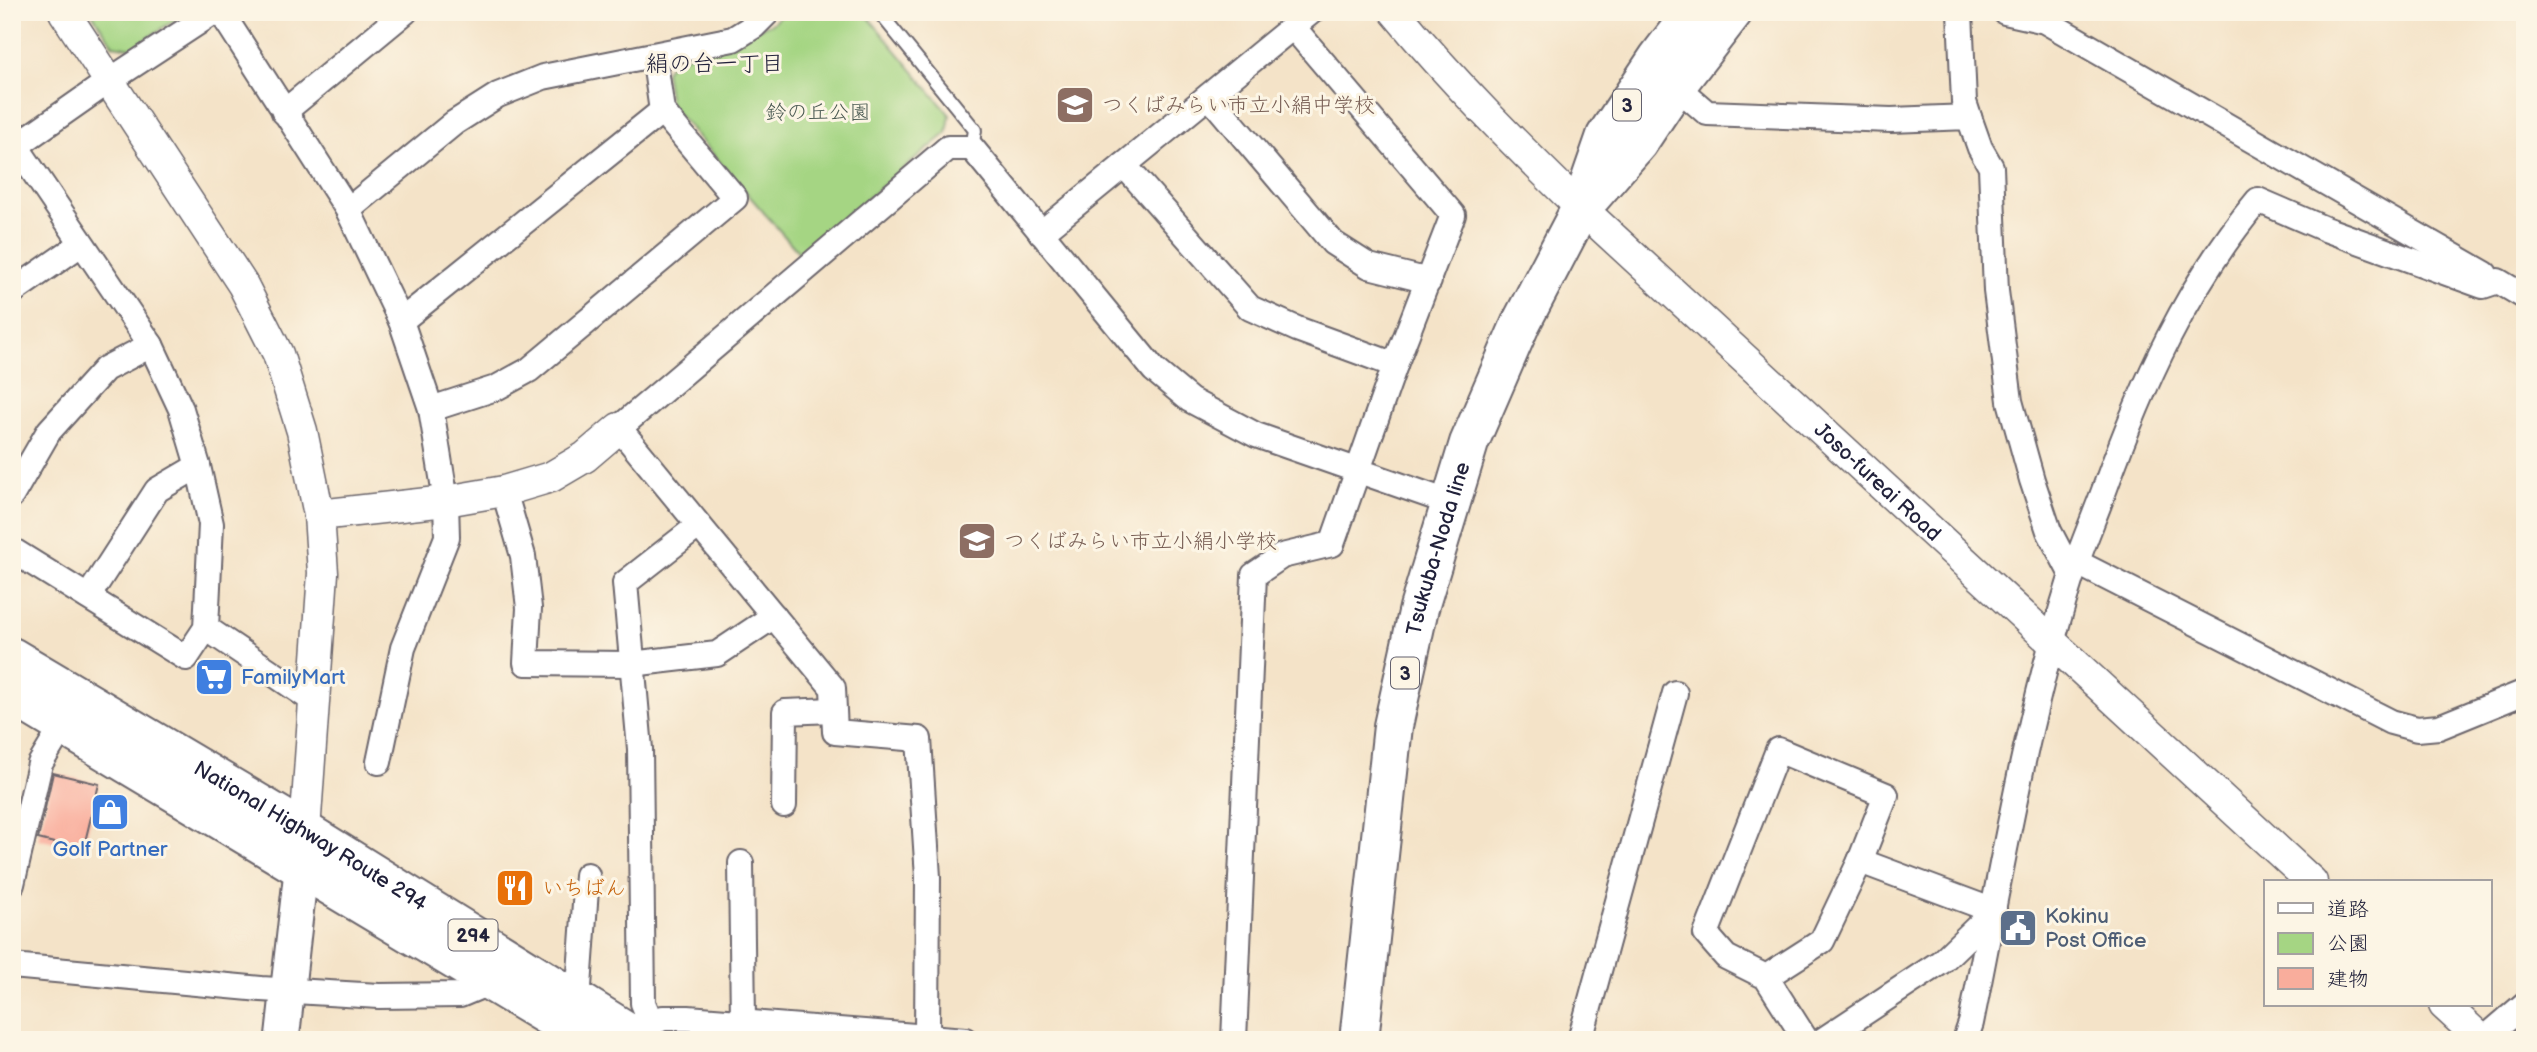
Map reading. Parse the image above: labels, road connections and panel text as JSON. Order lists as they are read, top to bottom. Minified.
{"streets":{"main road":["3","Tsukuba-Noda line","National Highway Route 294","294"],"street":["Joso-fureai Road"]},"crossings":[["Joso-fureai Road","Tsukuba-Noda line"]],"districts":["絹の台一丁目"],"parks":["鈴の丘公園"],"places":{"school or university":["つくばみらい市立小絹中学校","つくばみらい市立小絹小学校"],"supermarket":["FamilyMart"],"shop":["Golf Partner"],"restaurant":["いちばん"],"public building":["Kokinu Post Office"]},"legend":["道路","公園","建物"]}
